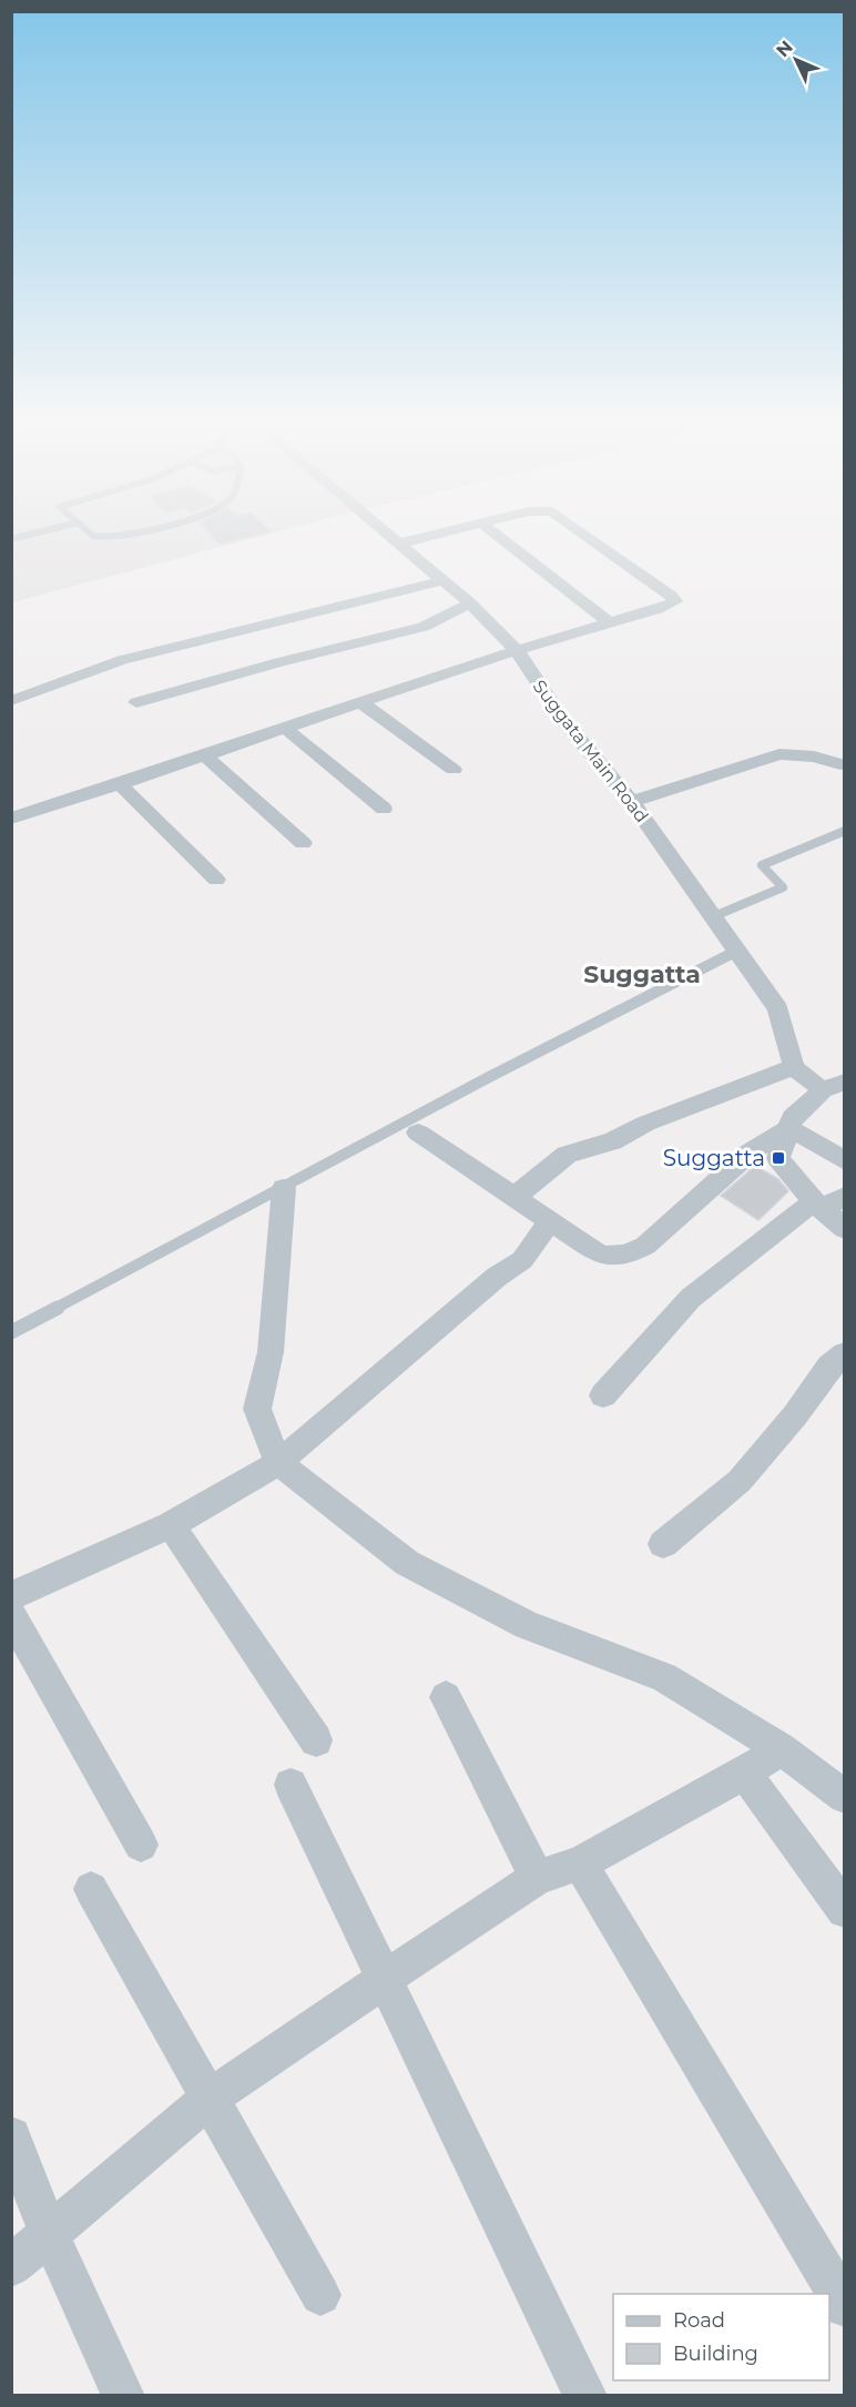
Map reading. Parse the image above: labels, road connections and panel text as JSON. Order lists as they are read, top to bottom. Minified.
{"streets":{"street":["Suggata Main Road"]},"districts":["Suggatta"],"places":{"transit":["Suggatta"]},"legend":["Road","Building"],"north":"top left"}
